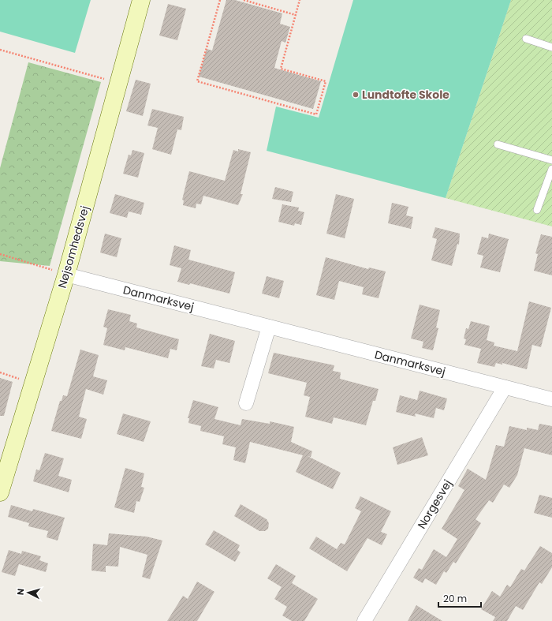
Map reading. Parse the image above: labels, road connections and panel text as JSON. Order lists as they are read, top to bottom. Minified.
{"streets":{"street":["Nøjsomhedsvej","Danmarksvej","Norgesvej"]},"crossings":[["Nøjsomhedsvej","Danmarksvej"],["Danmarksvej","Norgesvej"]],"places":["Lundtofte Skole"],"scale_bar":"20 m","north":"left"}
